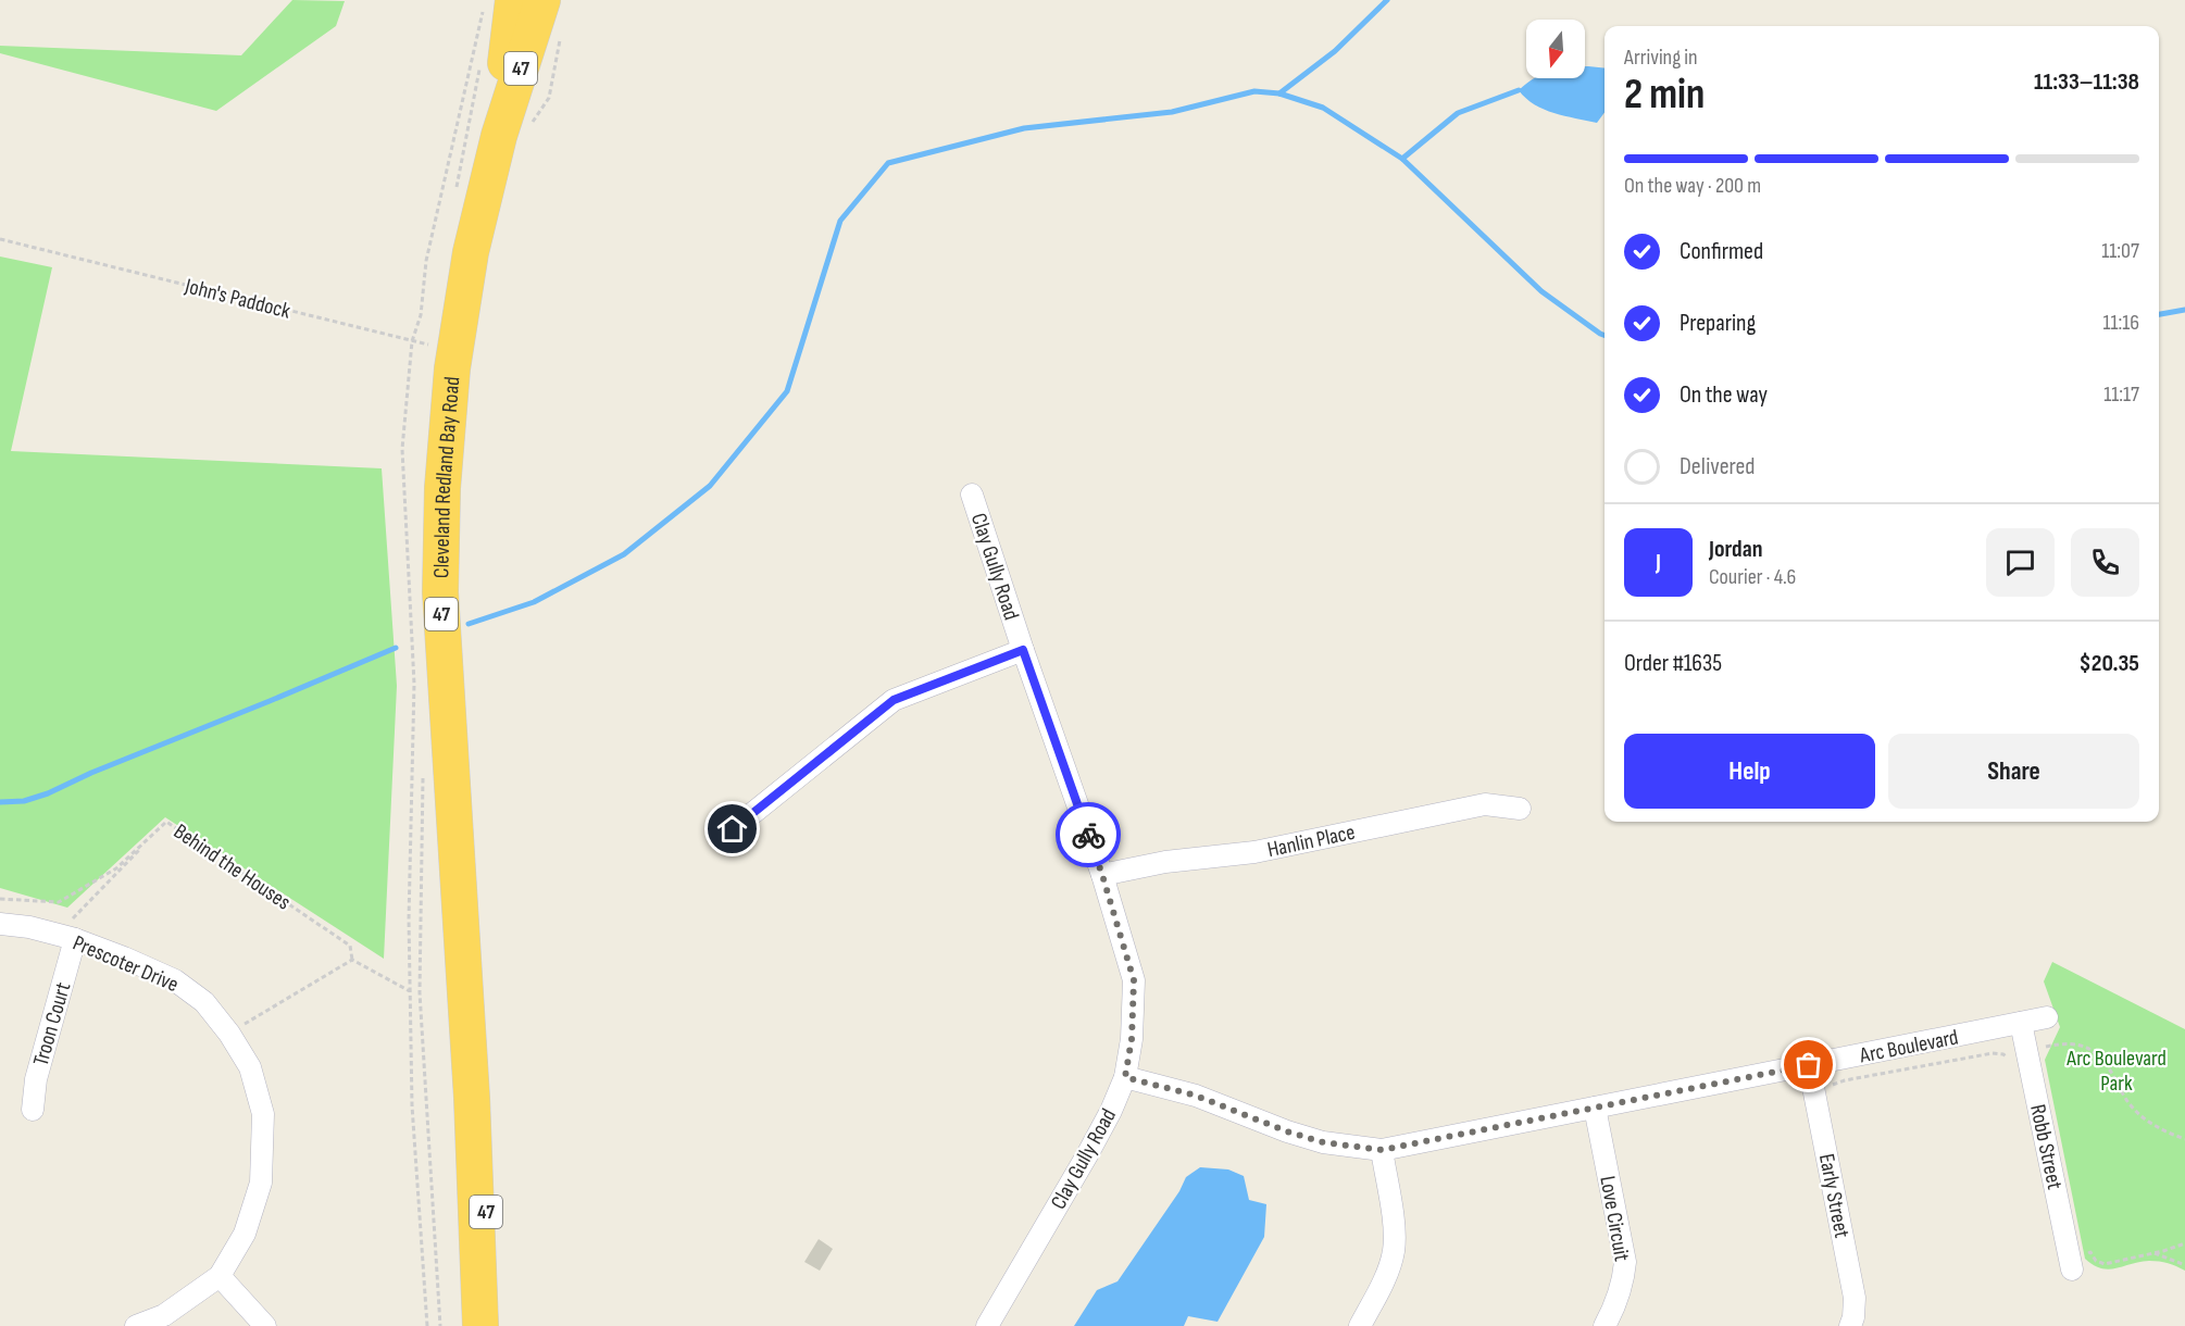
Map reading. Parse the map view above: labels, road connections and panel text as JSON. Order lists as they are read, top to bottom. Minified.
{"streets":{"highway":["47","Cleveland Redland Bay Road"],"street":["Clay Gully Road","Hanlin Place","Prescoter Drive","Troon Court","Arc Boulevard","Robb Street","Early Street","Love Circuit"],"path":["John's Paddock","Behind the Houses"]},"crossings":[["John's Paddock","Cleveland Redland Bay Road"],["Clay Gully Road","Hanlin Place"],["Clay Gully Road","Arc Boulevard"],["Prescoter Drive","Troon Court"],["Arc Boulevard","Robb Street"],["Arc Boulevard","Early Street"],["Arc Boulevard","Love Circuit"]],"parks":["Arc Boulevard Park"],"north":"bottom","page":{"heading":["2 min","Arriving in","11:33–11:38"],"panel":["Jordan","Courier · 4.6","Order #1635","$20.35"],"bar":"On the way · 200 m","list":[["Confirmed","11:07"],["Preparing","11:16"],["On the way","11:17"],"Delivered"],"round":"J","buttons":["Help","Share"]}}
